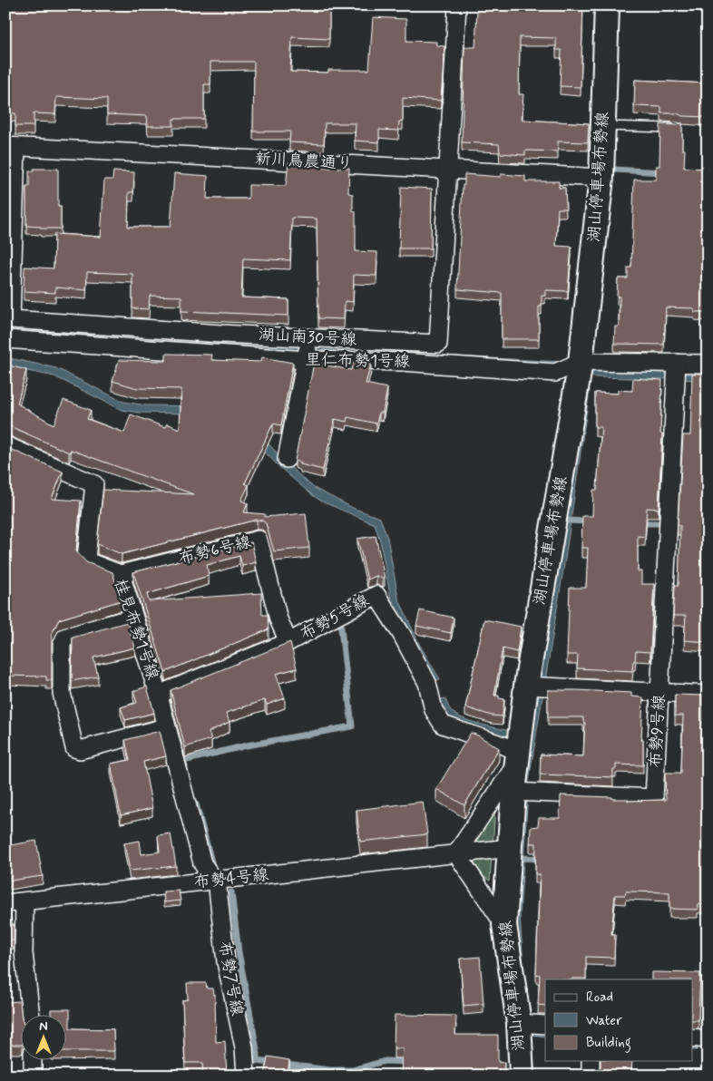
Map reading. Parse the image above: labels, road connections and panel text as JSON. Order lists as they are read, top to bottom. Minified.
{"streets":{"main road":["湖山停車場布勢線"],"street":["新川鳥農通り","湖山南30号線","里仁布勢1号線","布勢6号線","布勢5号線","桂見布勢1号線","布勢9号線","布勢4号線","布勢7号線"]},"crossings":[["新川鳥農通り","湖山停車場布勢線"],["新川鳥農通り","湖山南30号線"],["湖山停車場布勢線","里仁布勢1号線"],["湖山停車場布勢線","布勢5号線"],["湖山停車場布勢線","布勢9号線"],["湖山停車場布勢線","布勢4号線"],["里仁布勢1号線","布勢9号線"],["布勢6号線","布勢5号線"],["布勢6号線","桂見布勢1号線"],["布勢5号線","桂見布勢1号線"],["桂見布勢1号線","布勢4号線"],["桂見布勢1号線","布勢7号線"],["布勢4号線","布勢7号線"]],"legend":["Road","Water","Building"],"north":"top"}
